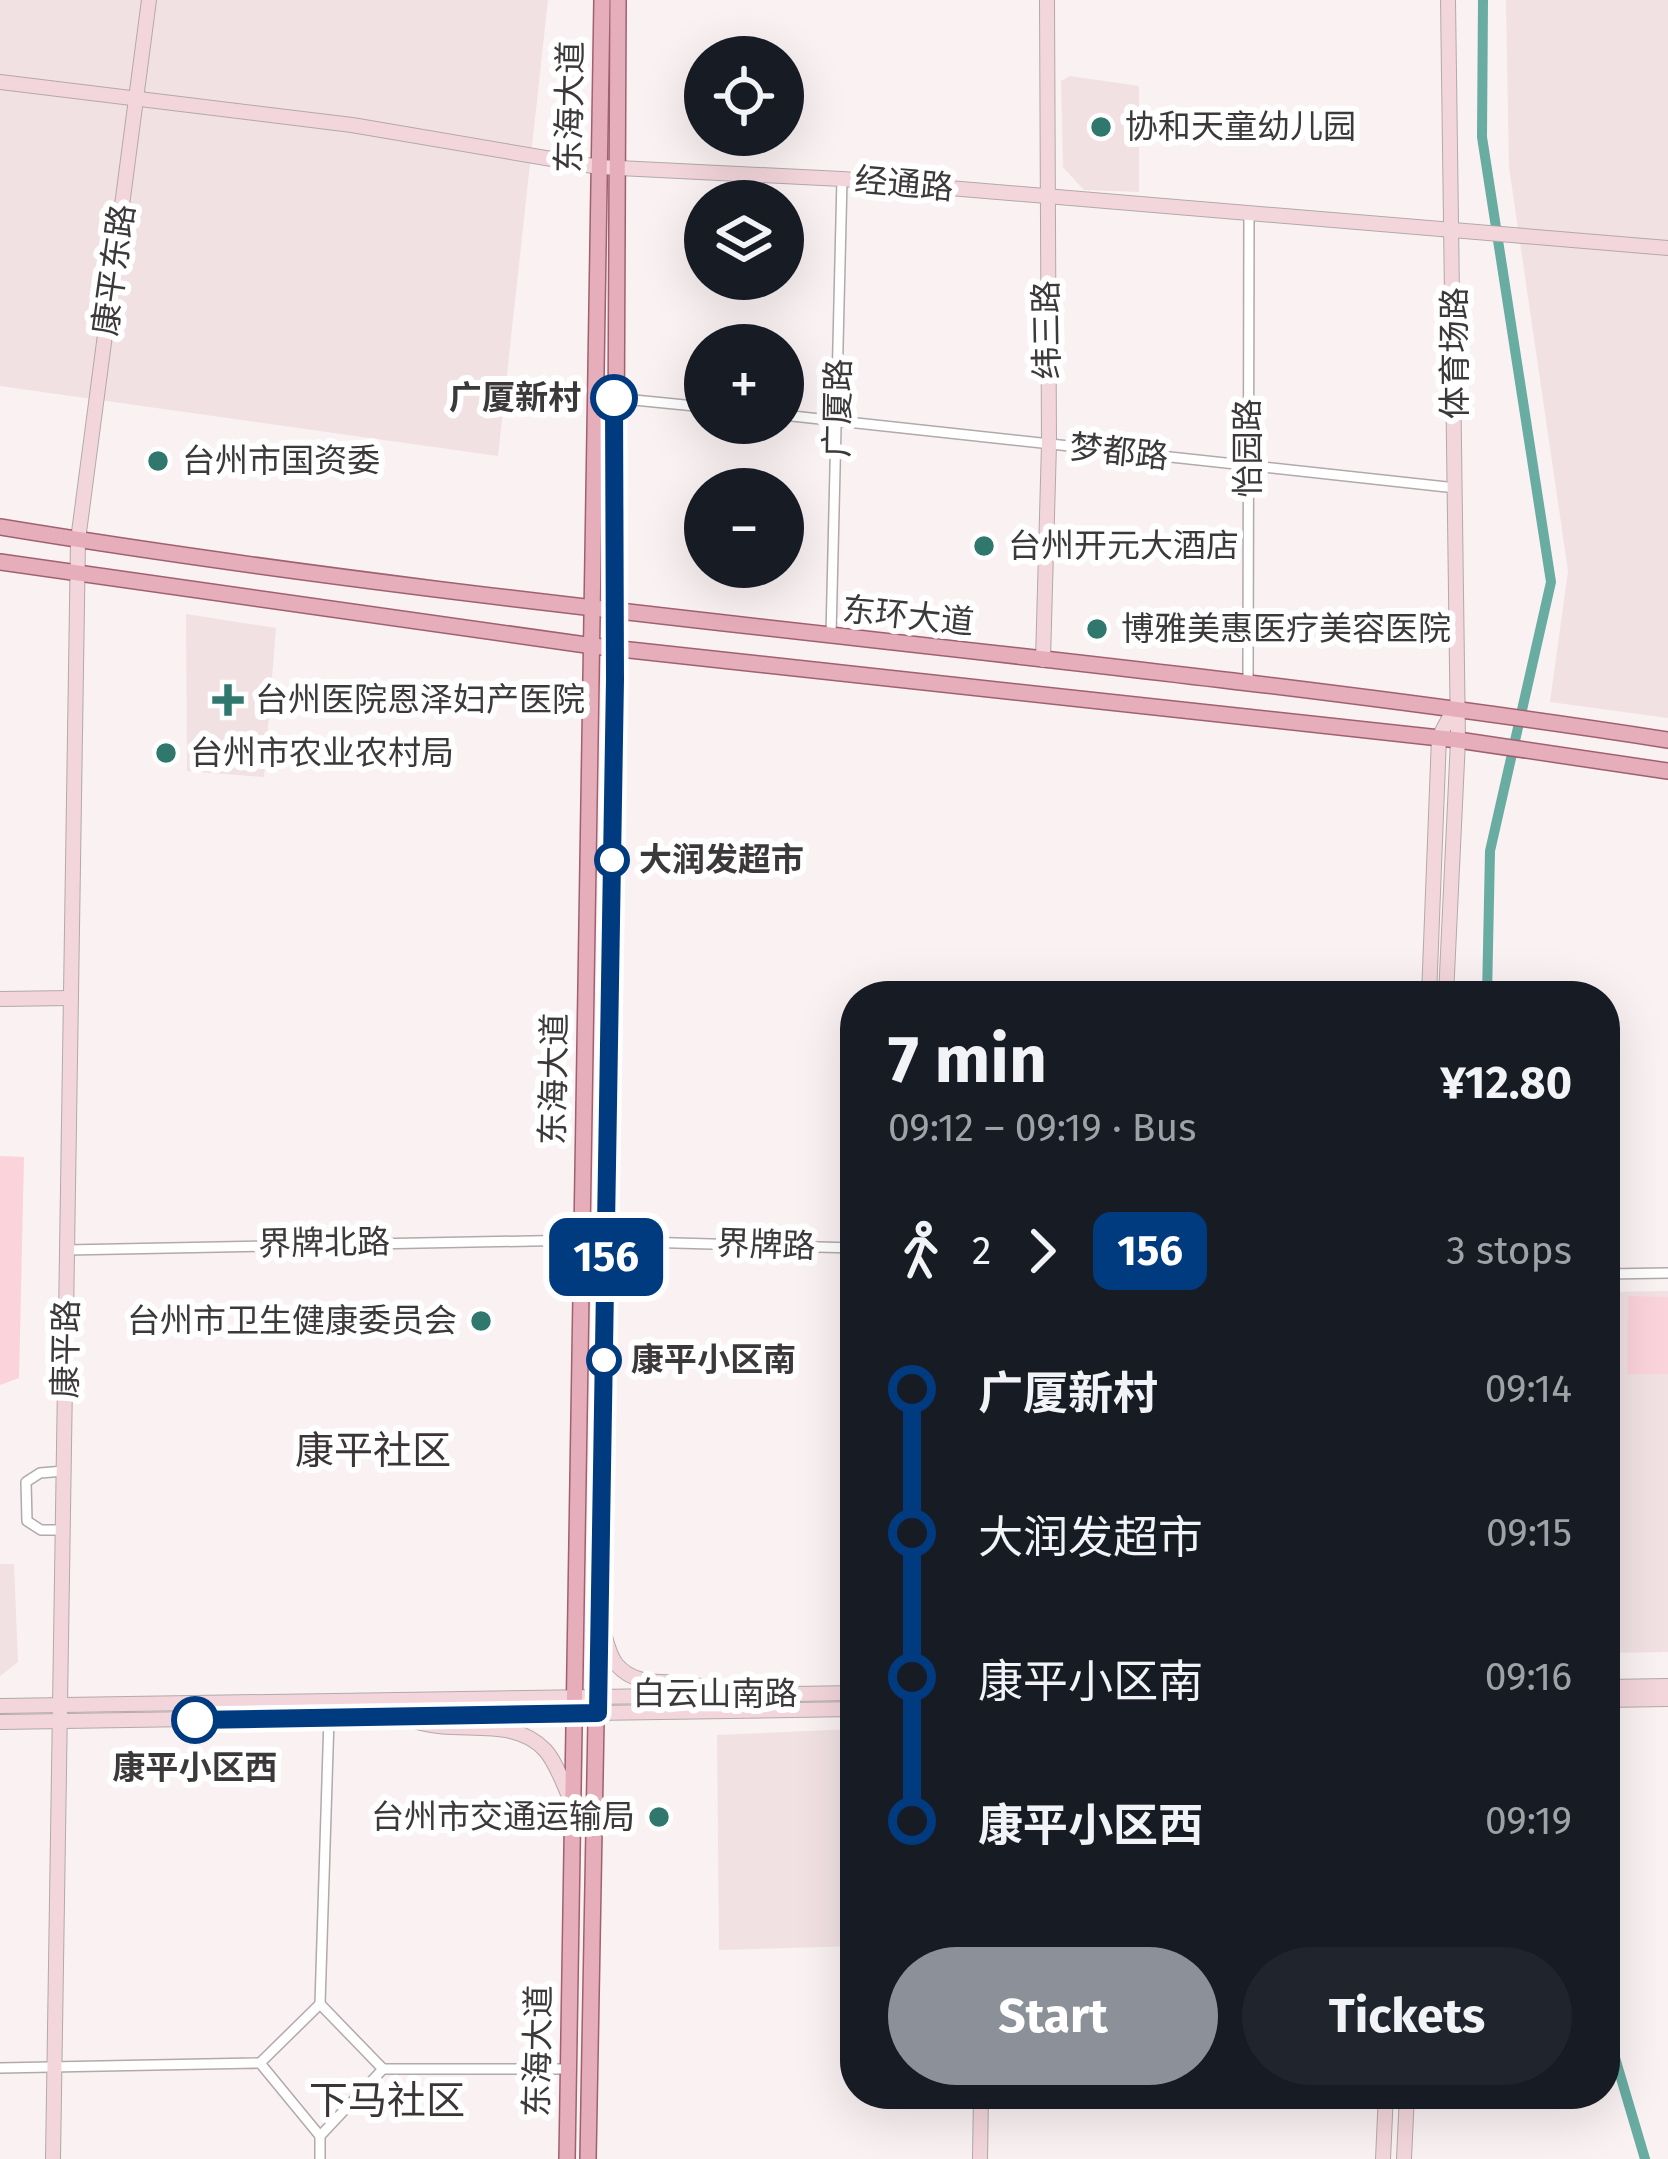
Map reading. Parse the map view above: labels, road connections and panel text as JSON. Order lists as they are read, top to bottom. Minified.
{"streets":{"main road":["东海大道","东环大道"],"street":["经通路","康平东路","纬三路","体育场路","广厦路","怡园路","梦都路","界牌北路","界牌路","康平路","白云山南路"]},"crossings":[["东海大道","经通路"],["东海大道","东环大道"],["东海大道","界牌北路"],["东海大道","界牌路"],["东海大道","白云山南路"],["经通路","康平东路"],["经通路","纬三路"],["经通路","体育场路"],["经通路","广厦路"],["经通路","怡园路"],["康平东路","东环大道"],["康平东路","康平路"],["纬三路","梦都路"],["纬三路","东环大道"],["体育场路","梦都路"],["体育场路","东环大道"],["广厦路","梦都路"],["广厦路","东环大道"],["怡园路","梦都路"],["怡园路","东环大道"],["东环大道","康平路"],["界牌北路","康平路"],["康平路","白云山南路"]],"districts":["康平社区","下马社区"],"places":{"other":["协和天童幼儿园","广厦新村","台州市国资委","台州开元大酒店","博雅美惠医疗美容医院","台州市农业农村局","大润发超市","台州市卫生健康委员会","康平小区南","康平小区西","台州市交通运输局"],"health":["台州医院恩泽妇产医院"]},"lines":["bus line 156"],"page":{"on_map":"156","map_buttons":["+","−"],"heading":["7 min","09:12 – 09:19 · Bus","¥12.80"],"legs":["2","156","3 stops"],"list":[{"name":"广厦新村","value":"09:14"},{"name":"大润发超市","value":"09:15"},{"name":"康平小区南","value":"09:16"},{"name":"康平小区西","value":"09:19"}],"buttons":["Start","Tickets"]}}
